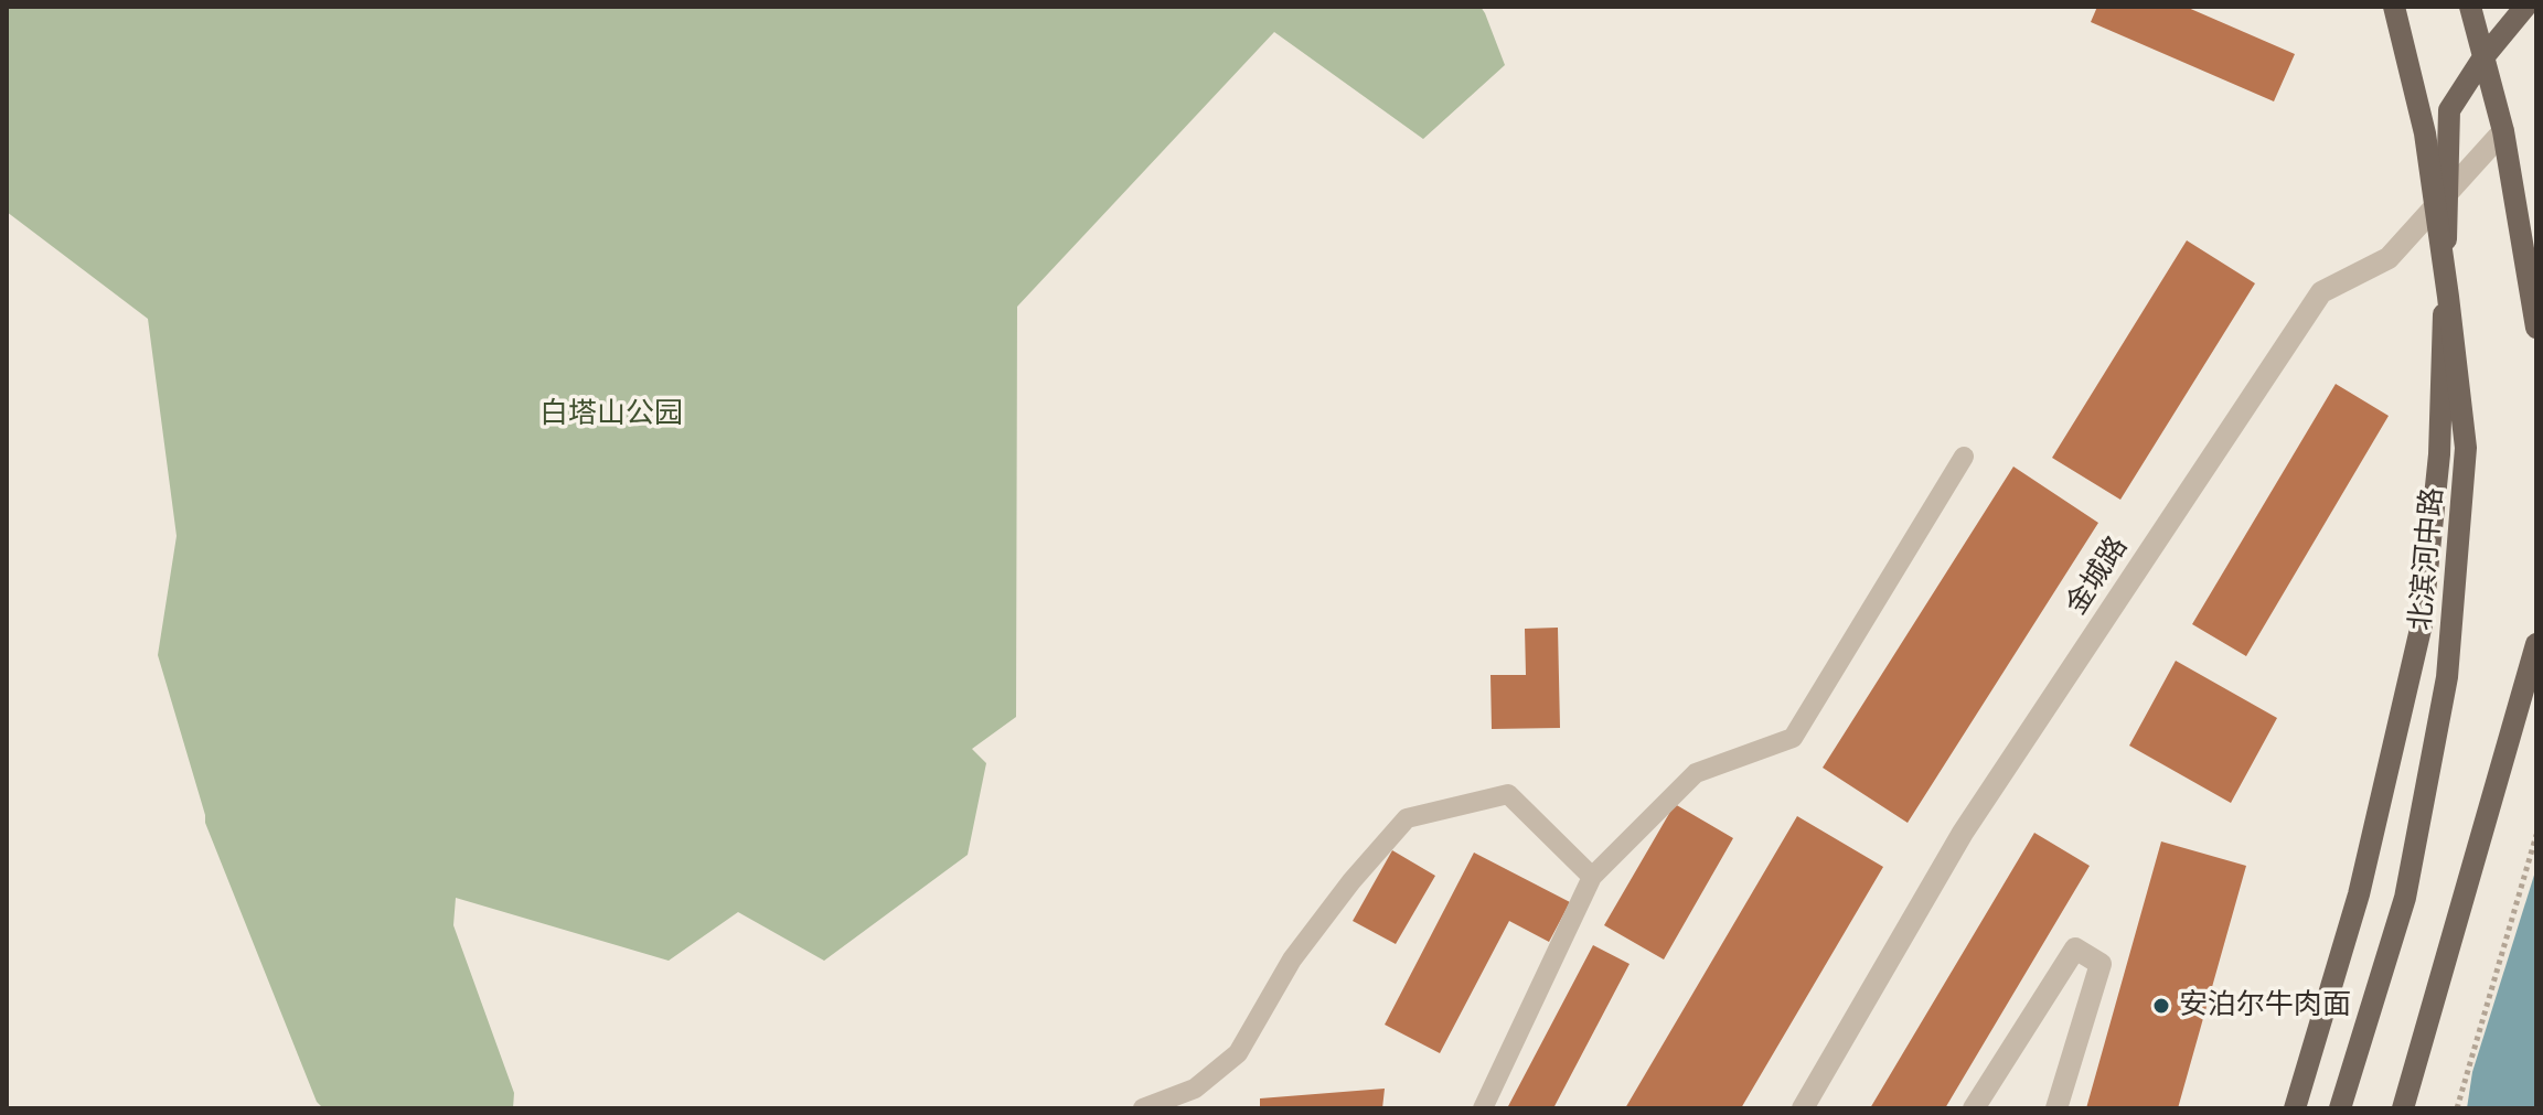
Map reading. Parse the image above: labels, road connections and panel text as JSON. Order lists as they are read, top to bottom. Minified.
{"streets":{"main road":["北滨河中路"],"street":["金城路"]},"parks":["白塔山公园"],"places":["安泊尔牛肉面"]}
